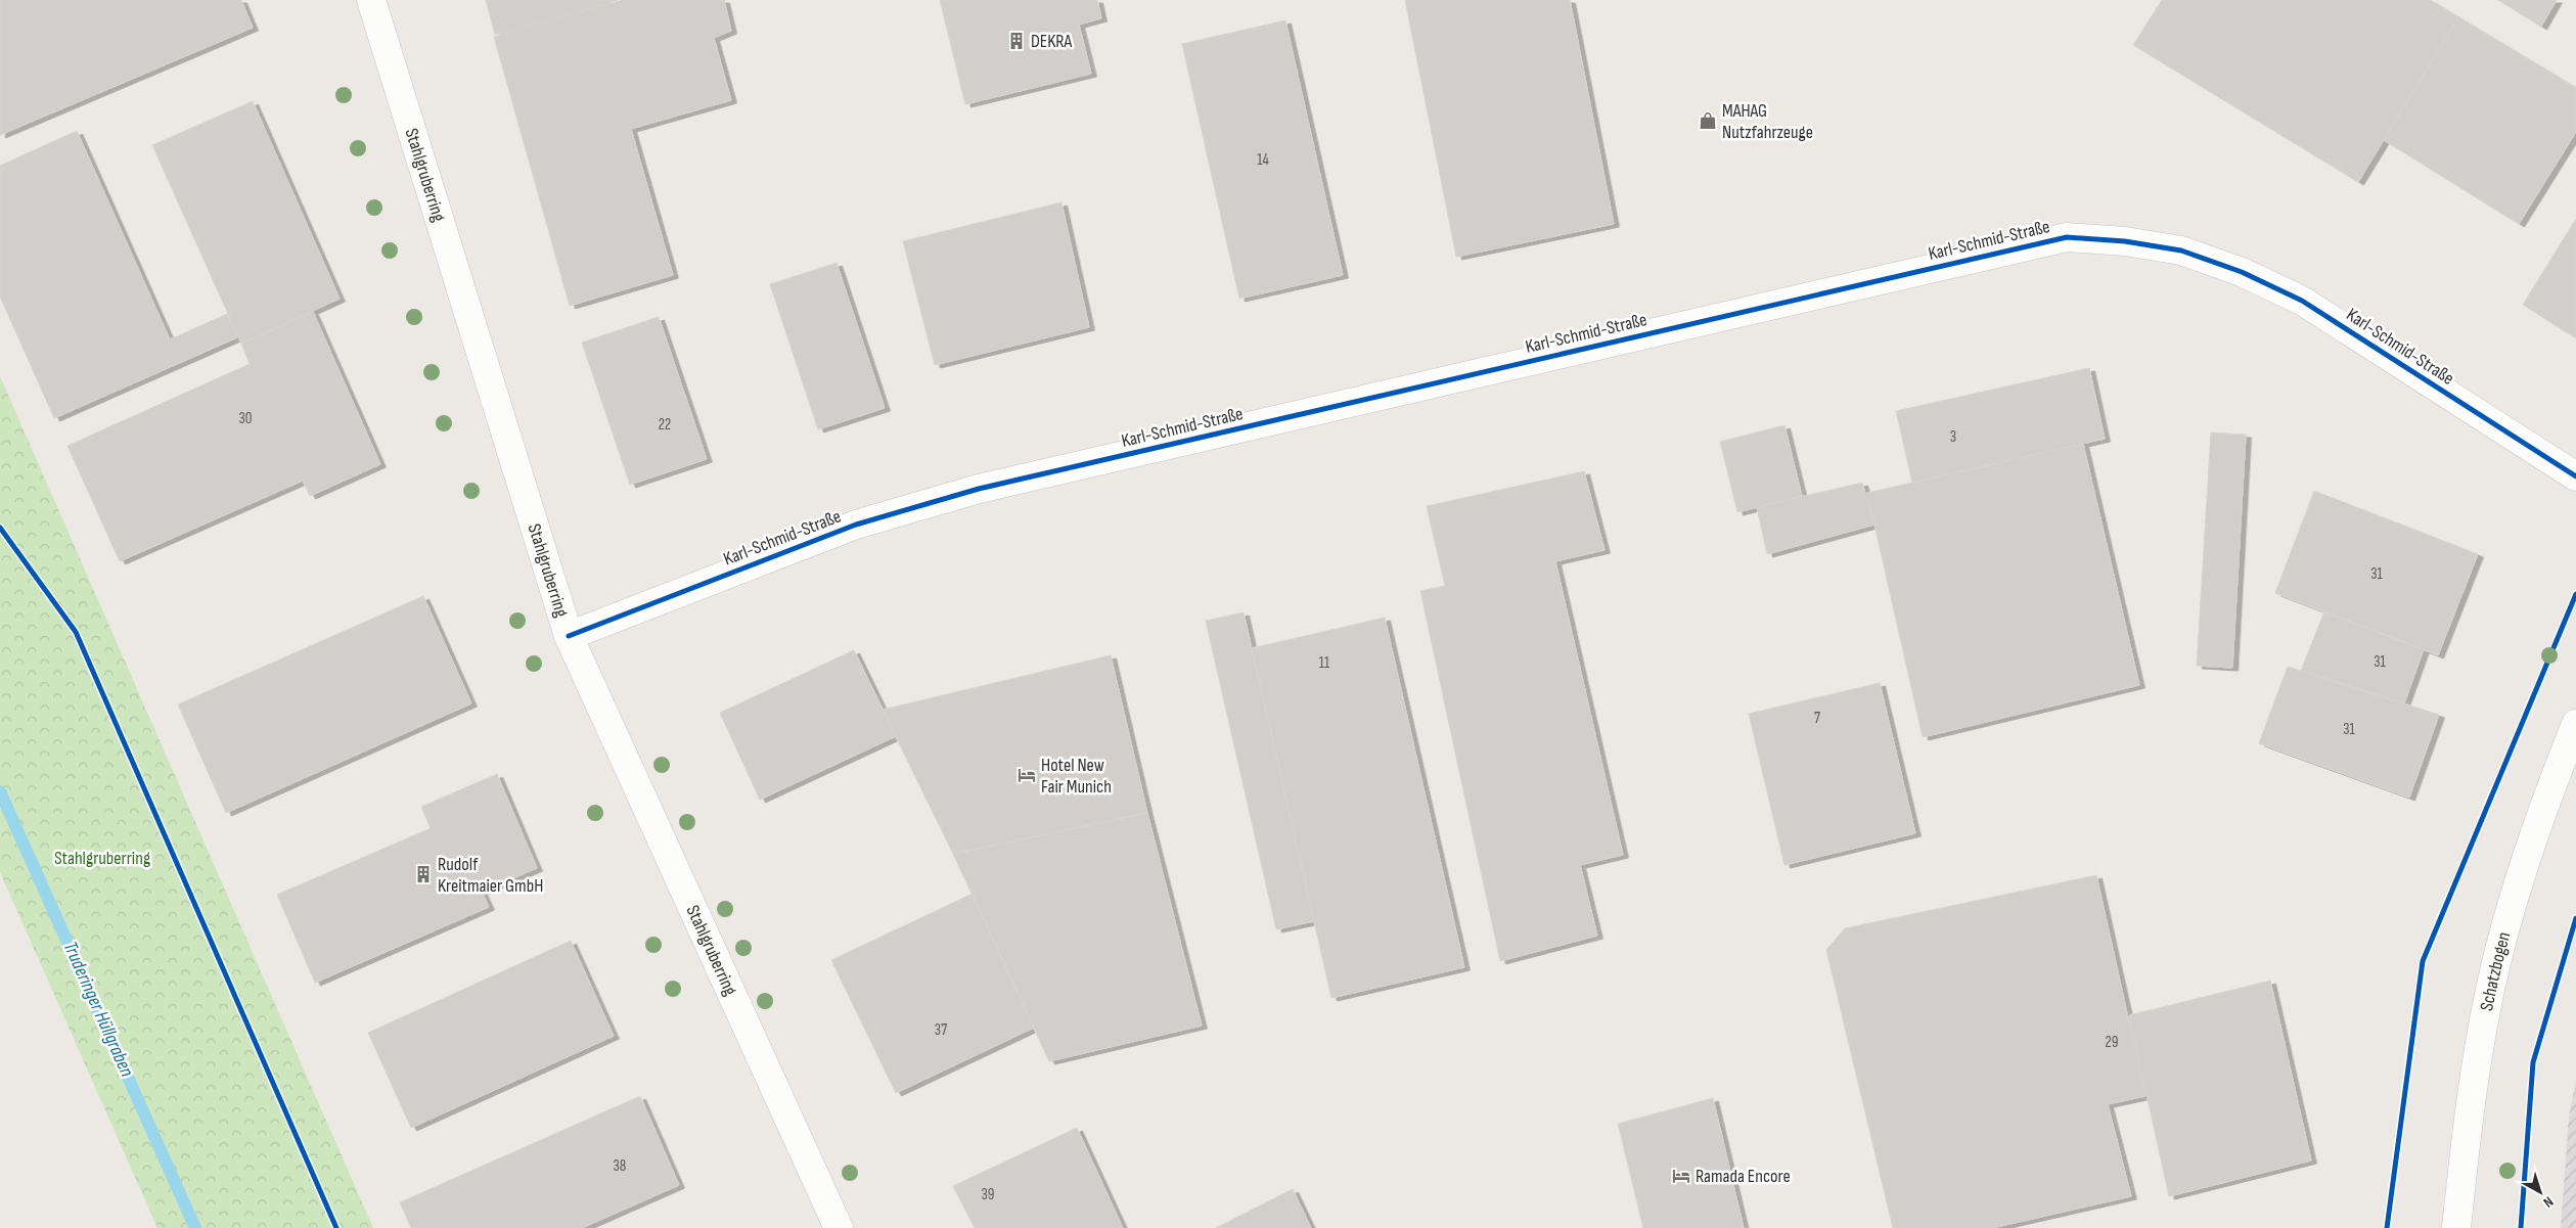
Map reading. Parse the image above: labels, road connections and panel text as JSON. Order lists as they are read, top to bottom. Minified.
{"streets":{"street":["Stahlgruberring","Karl-Schmid-Straße","Schatzbogen"]},"crossings":[["Stahlgruberring","Karl-Schmid-Straße"]],"water":["Truderinger Hüllgraben"],"parks":["Stahlgruberring"],"places":{"building":["DEKRA","Rudolf Kreitmaier GmbH"],"shop":["MAHAG Nutzfahrzeuge"],"hotel":["Hotel New Fair Munich","Ramada Encore"]},"house_numbers":["14","30","22","3","31","31","11","7","31","37","29","38","39"],"north":"bottom right"}
